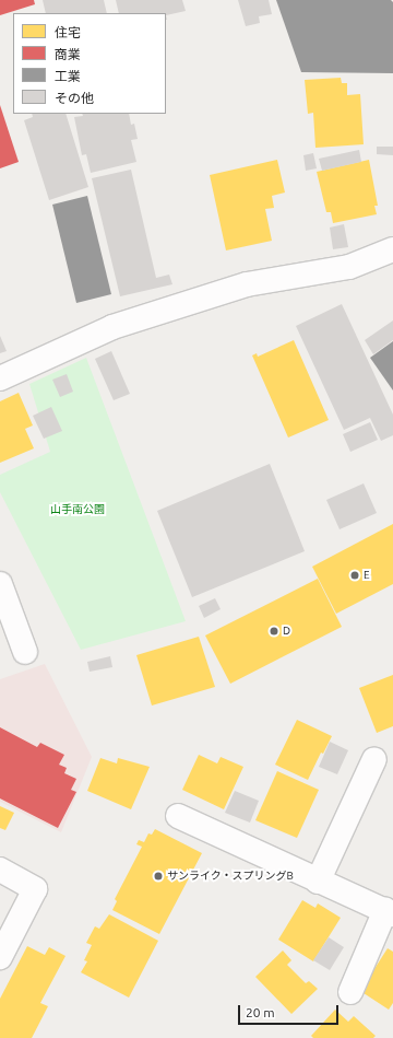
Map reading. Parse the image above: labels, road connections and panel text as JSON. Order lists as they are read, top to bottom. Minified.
{"parks":["山手南公園"],"places":["E","D","サンライク・スプリングB"],"legend":["住宅","商業","工業","その他"],"scale_bar":"20 m"}
